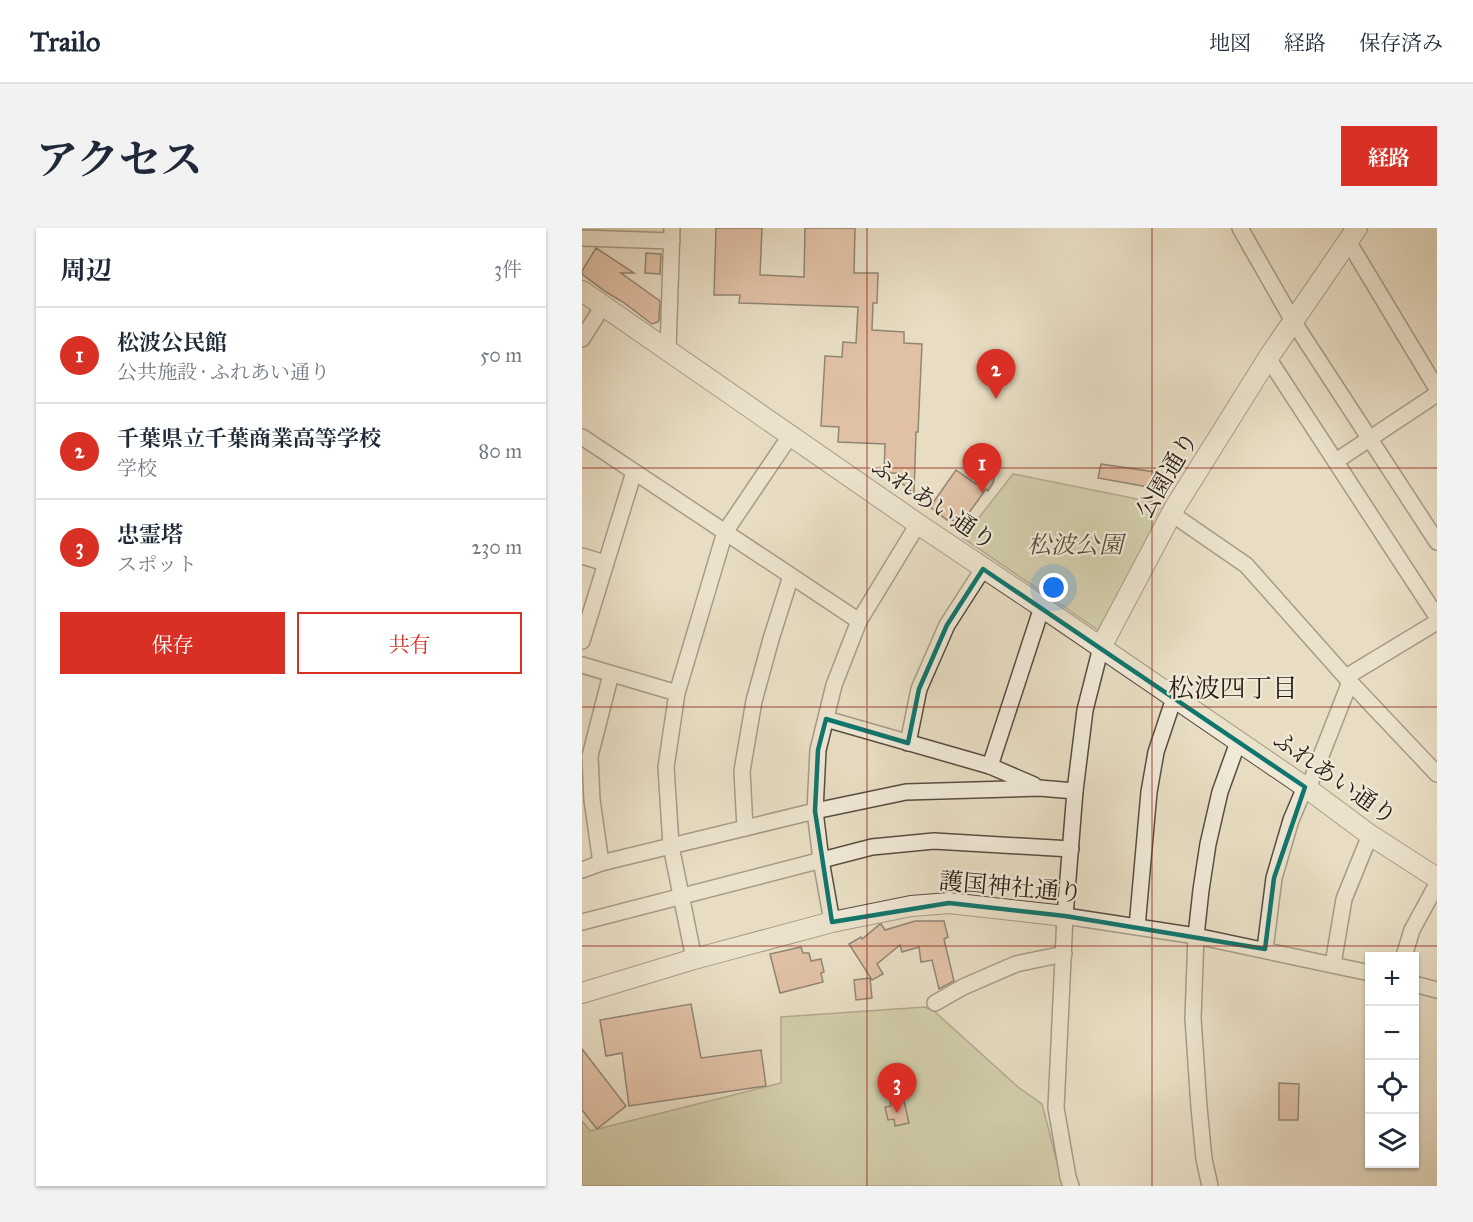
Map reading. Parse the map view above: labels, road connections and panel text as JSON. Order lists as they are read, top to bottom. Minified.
{"streets":{"street":["公園通り","ふれあい通り","護国神社通り"]},"crossings":[["公園通り","ふれあい通り"],["公園通り","護国神社通り"]],"districts":["松波四丁目"],"parks":["松波公園"],"page":{"header":"Trailo","nav":["地図","経路","保存済み"],"title":"アクセス","buttons":["経路",["保存","共有"]],"heading":["周辺","3件"],"list":[{"mark":"1","name":"松波公民館","note":"公共施設 · ふれあい通り","value":"50 m"},{"mark":"2","name":"千葉県立千葉商業高等学校","note":"学校","value":"80 m"},{"mark":"3","name":"忠霊塔","note":"スポット","value":"230 m"}],"pins":["2","1","3"],"map_buttons":["+","−"]}}
